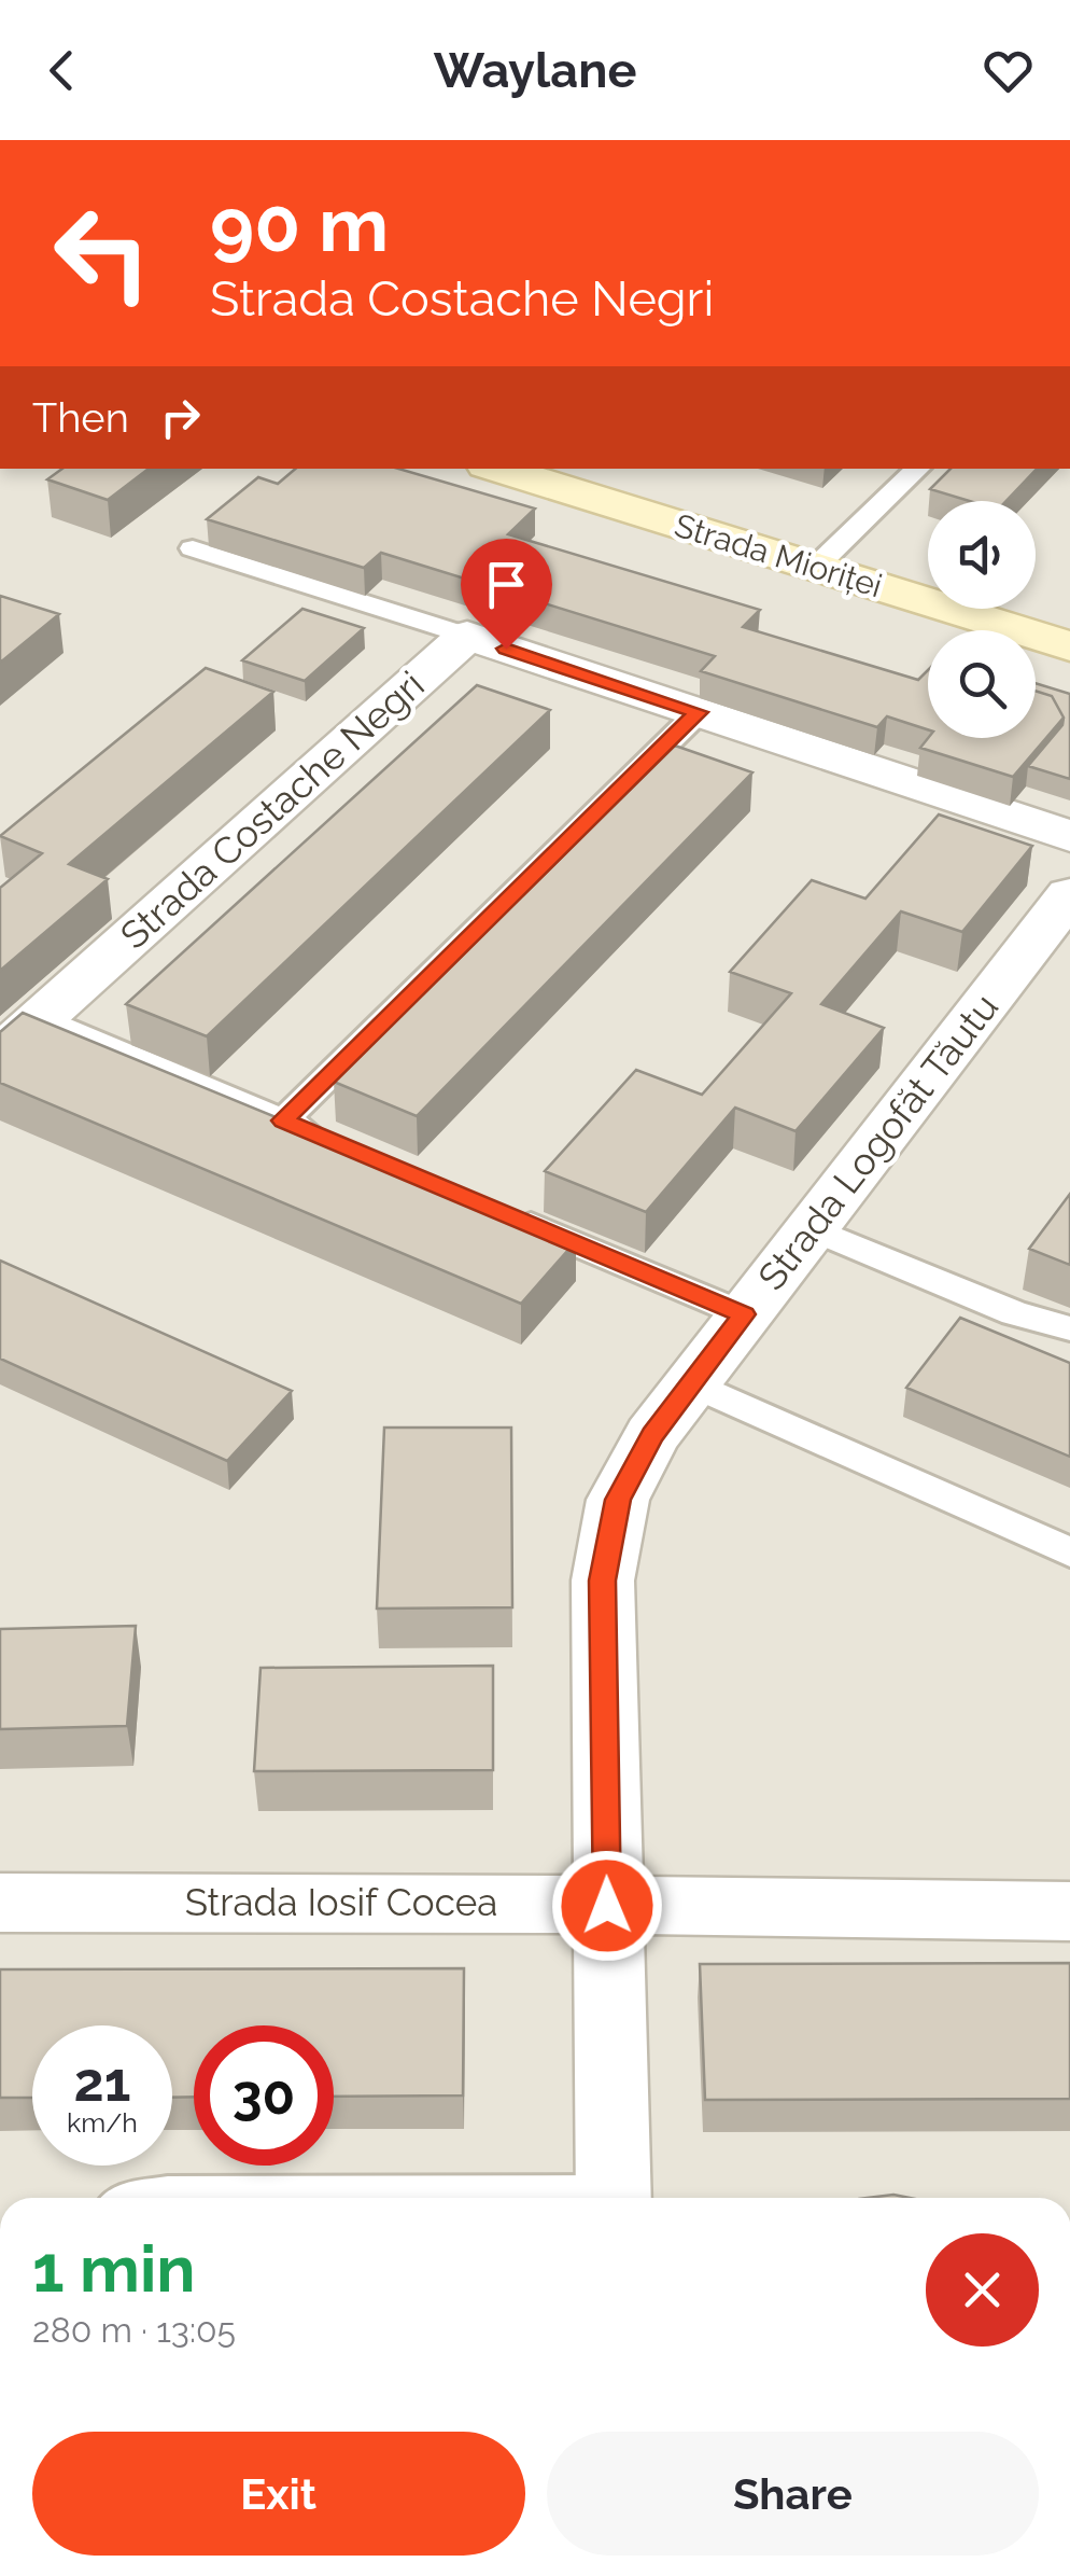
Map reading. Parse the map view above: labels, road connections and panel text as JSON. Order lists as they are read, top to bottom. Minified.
{"streets":{"main road":["Strada Mioriței"],"street":["Strada Costache Negri","Strada Logofăt Tăutu","Strada Iosif Cocea"]},"crossings":[["Strada Logofăt Tăutu","Strada Iosif Cocea"]],"page":{"header":"Waylane","turn":["90 m","Strada Costache Negri"],"then":"Then","speed":"21 km/h","limit":"30","heading":["1 min","280 m · 13:05"],"buttons":["Exit","Share"]}}
